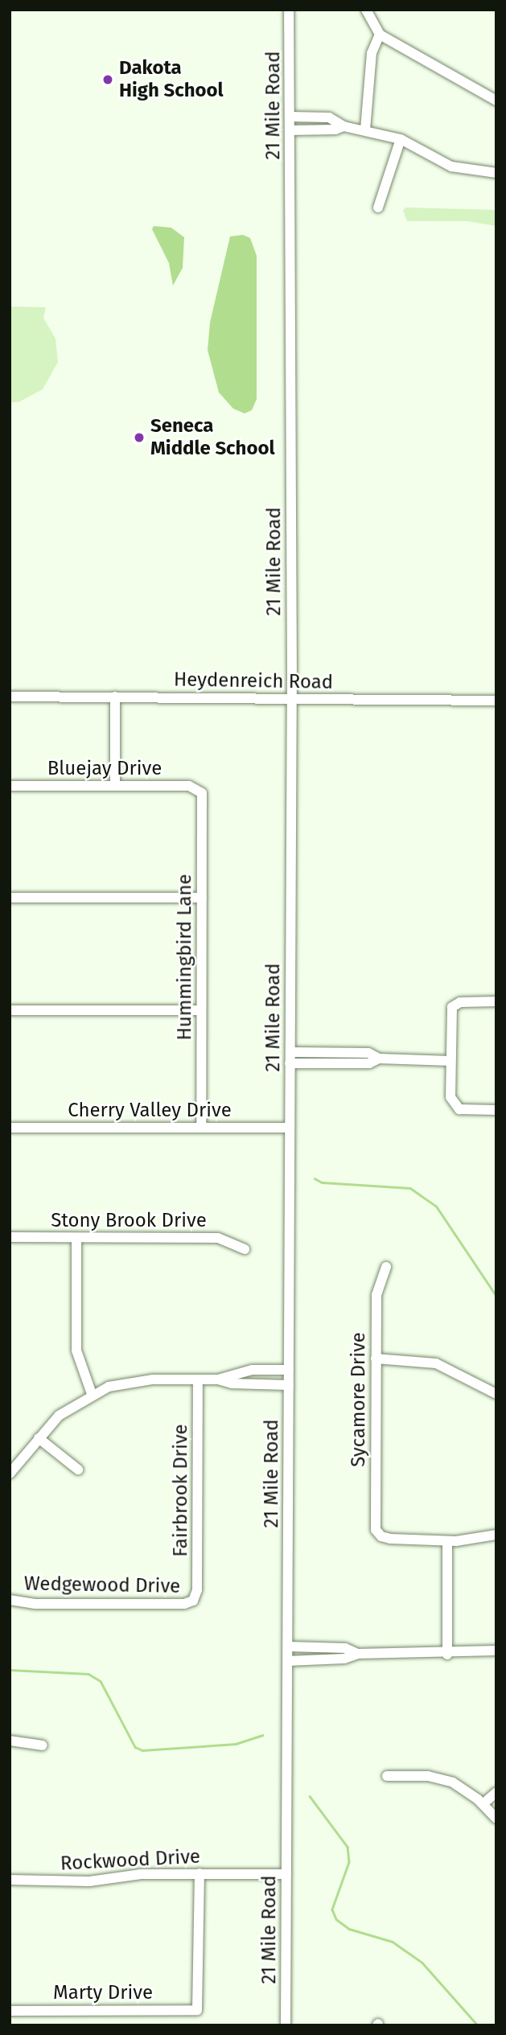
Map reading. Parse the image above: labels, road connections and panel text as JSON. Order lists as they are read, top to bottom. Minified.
{"streets":{"street":["21 Mile Road","Heydenreich Road","Bluejay Drive","Hummingbird Lane","Cherry Valley Drive","Stony Brook Drive","Sycamore Drive","Fairbrook Drive","Wedgewood Drive","Rockwood Drive","Marty Drive"]},"crossings":[["21 Mile Road","Heydenreich Road"],["21 Mile Road","Cherry Valley Drive"],["21 Mile Road","Rockwood Drive"],["Bluejay Drive","Hummingbird Lane"],["Hummingbird Lane","Cherry Valley Drive"],["Fairbrook Drive","Wedgewood Drive"],["Rockwood Drive","Marty Drive"]],"places":["Dakota High School","Seneca Middle School"]}
